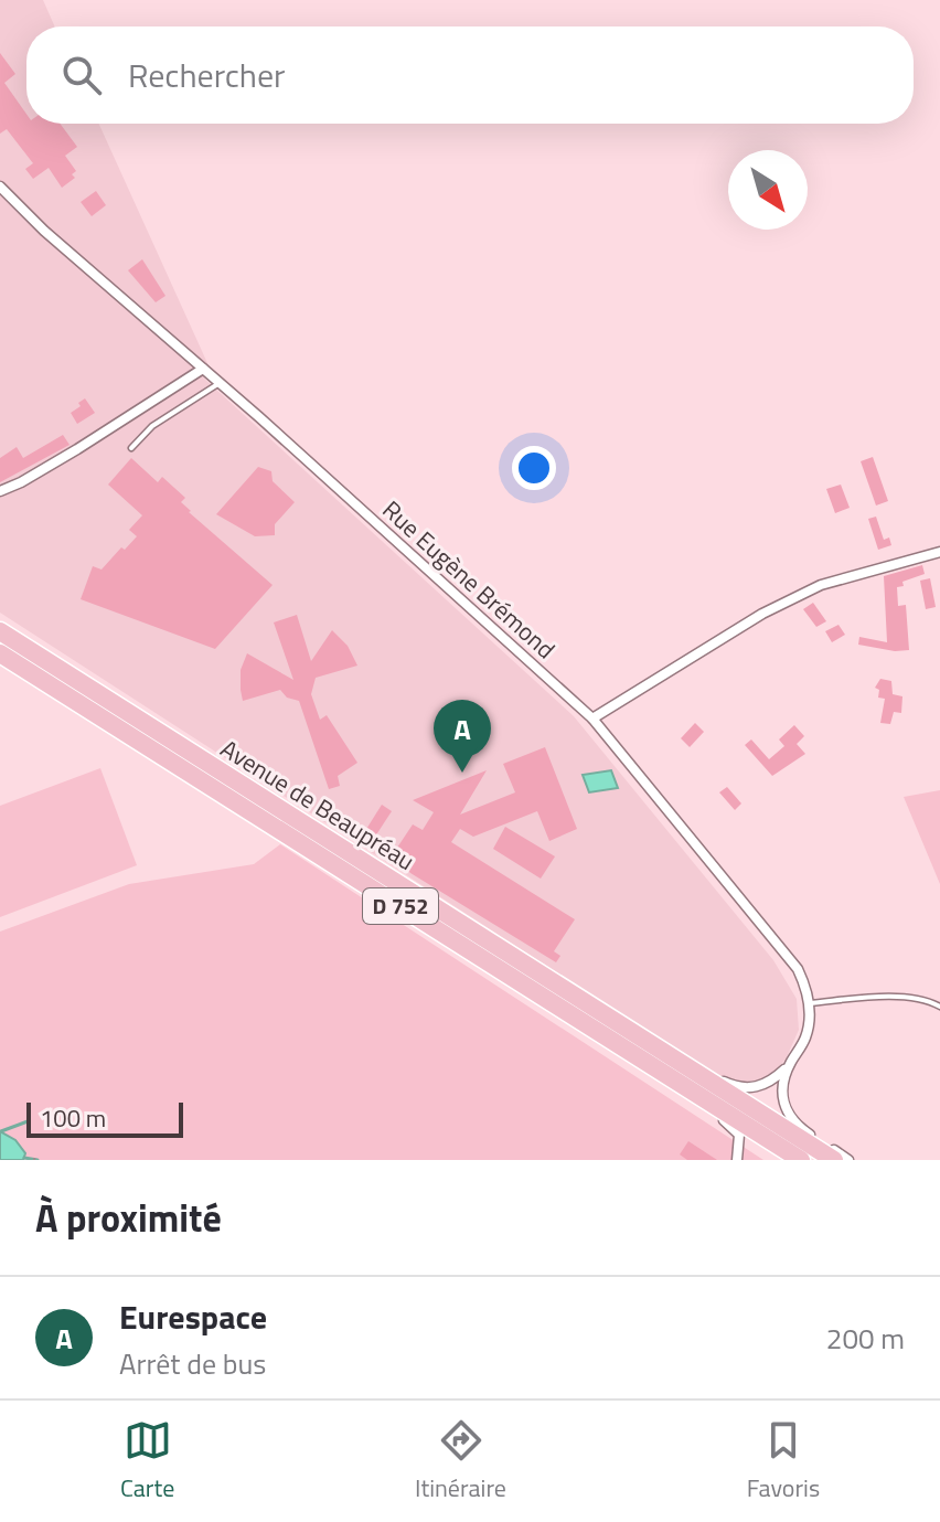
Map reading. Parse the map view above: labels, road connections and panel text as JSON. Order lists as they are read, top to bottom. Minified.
{"streets":{"highway":["Avenue de Beaupréau","D 752"],"street":["Rue Eugène Brémond"]},"scale_bar":"100 m","north":"bottom right","page":{"search":"Rechercher","pins":"A","scale":"100 m","heading":"À proximité","list":[{"mark":"A","name":"Eurespace","note":"Arrêt de bus","value":"200 m"}],"nav":["Carte","Itinéraire","Favoris"]}}
